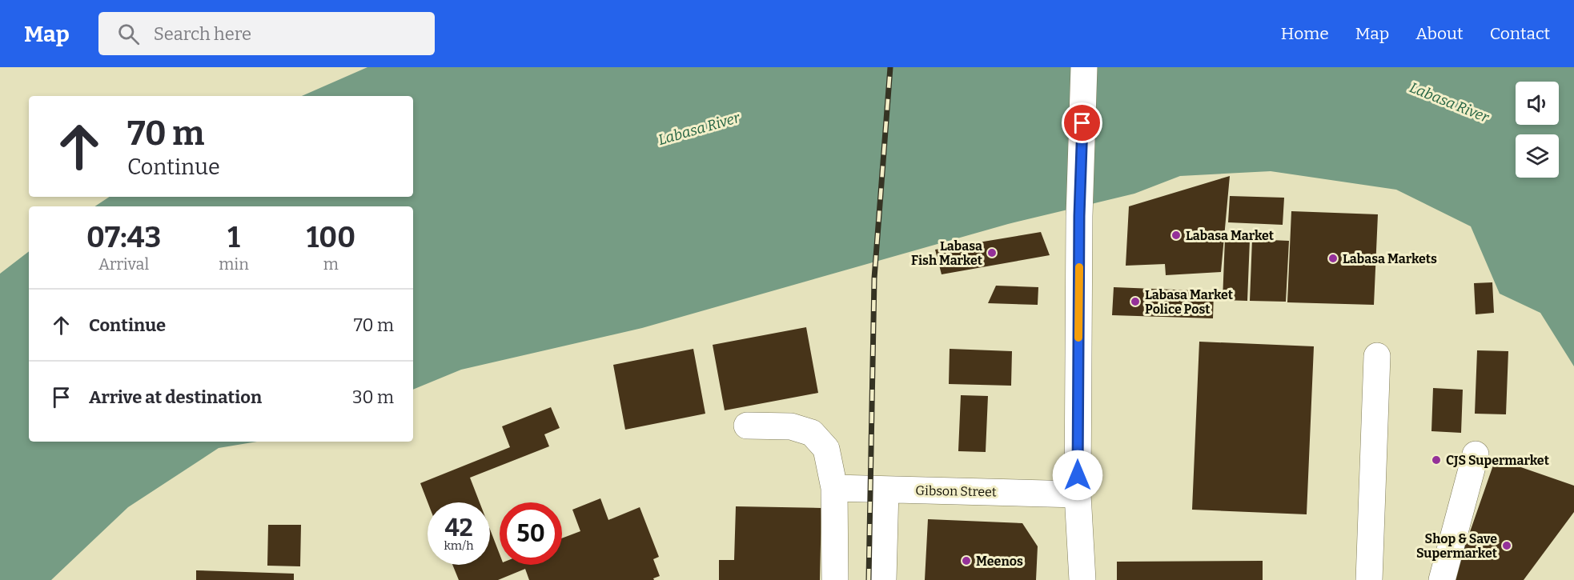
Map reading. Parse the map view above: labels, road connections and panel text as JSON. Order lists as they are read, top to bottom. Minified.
{"streets":{"main road":["Gibson Street"]},"water":["Labasa River"],"places":["Labasa Market","Labasa Fish Market","Labasa Markets","Labasa Market Police Post","CJS Supermarket","Shop & Save Supermarket","Meenos"],"page":{"header":"Map","search":"Search here","nav":["Home","Map","About","Contact"],"turn":["70 m","Continue"],"eta":["07:43","Arrival","1","min","100","m"],"list":[{"name":"Continue","value":"70 m"},{"name":"Arrive at destination","value":"30 m"}],"speed":"42 km/h","limit":"50"}}
